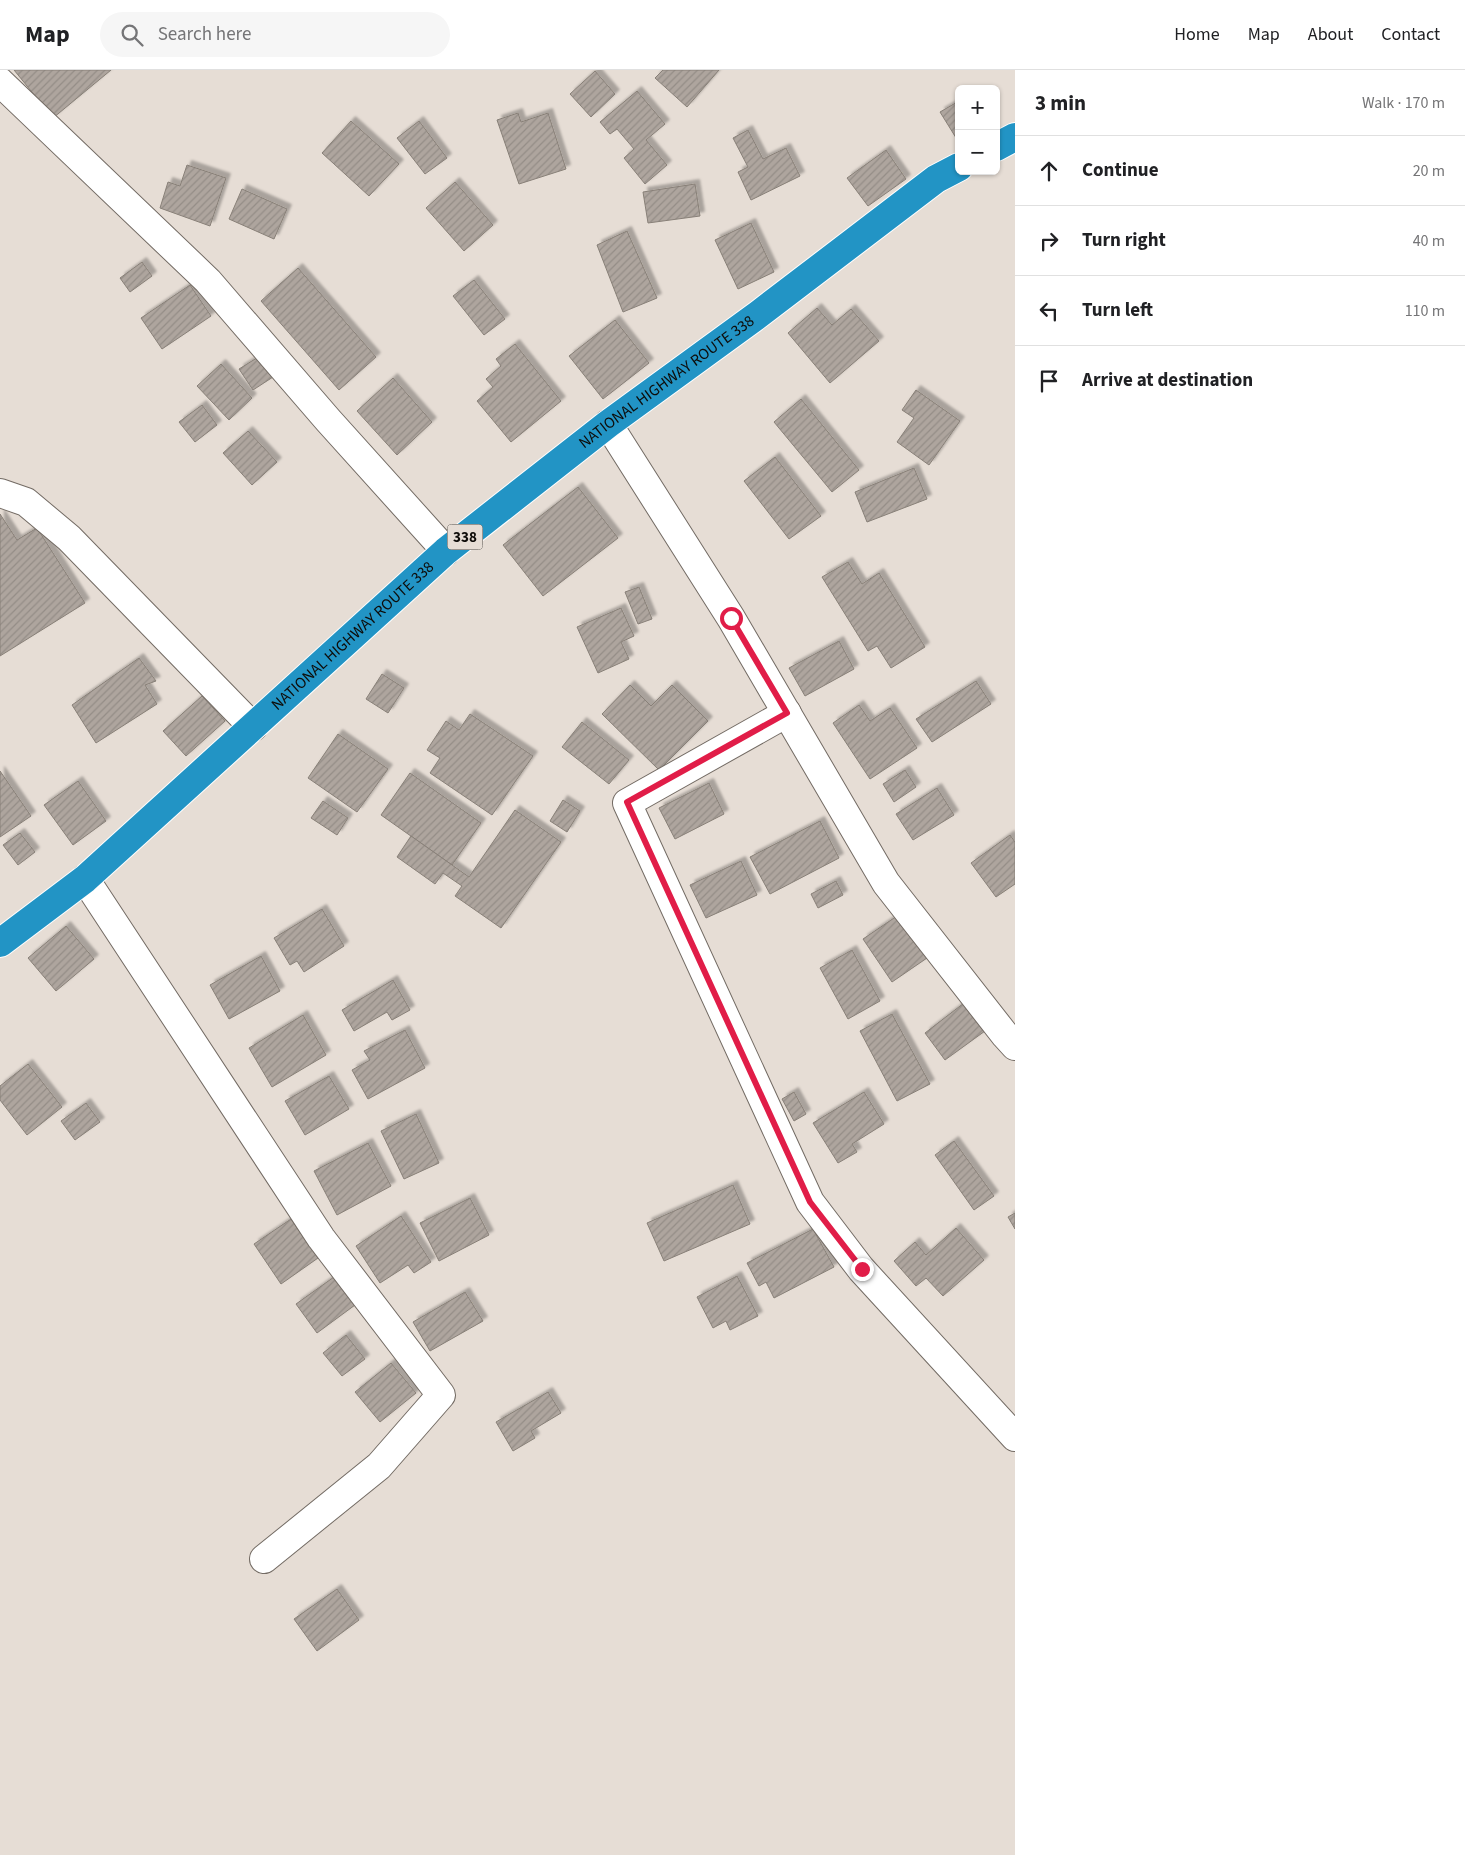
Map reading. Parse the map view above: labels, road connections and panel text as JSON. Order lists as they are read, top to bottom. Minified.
{"streets":{"highway":["NATIONAL HIGHWAY ROUTE 338","338"]},"page":{"header":"Map","search":"Search here","nav":["Home","Map","About","Contact"],"heading":["3 min","Walk · 170 m"],"map_buttons":["+","−"],"list":[["Continue","20 m"],["Turn right","40 m"],["Turn left","110 m"],"Arrive at destination"]}}
